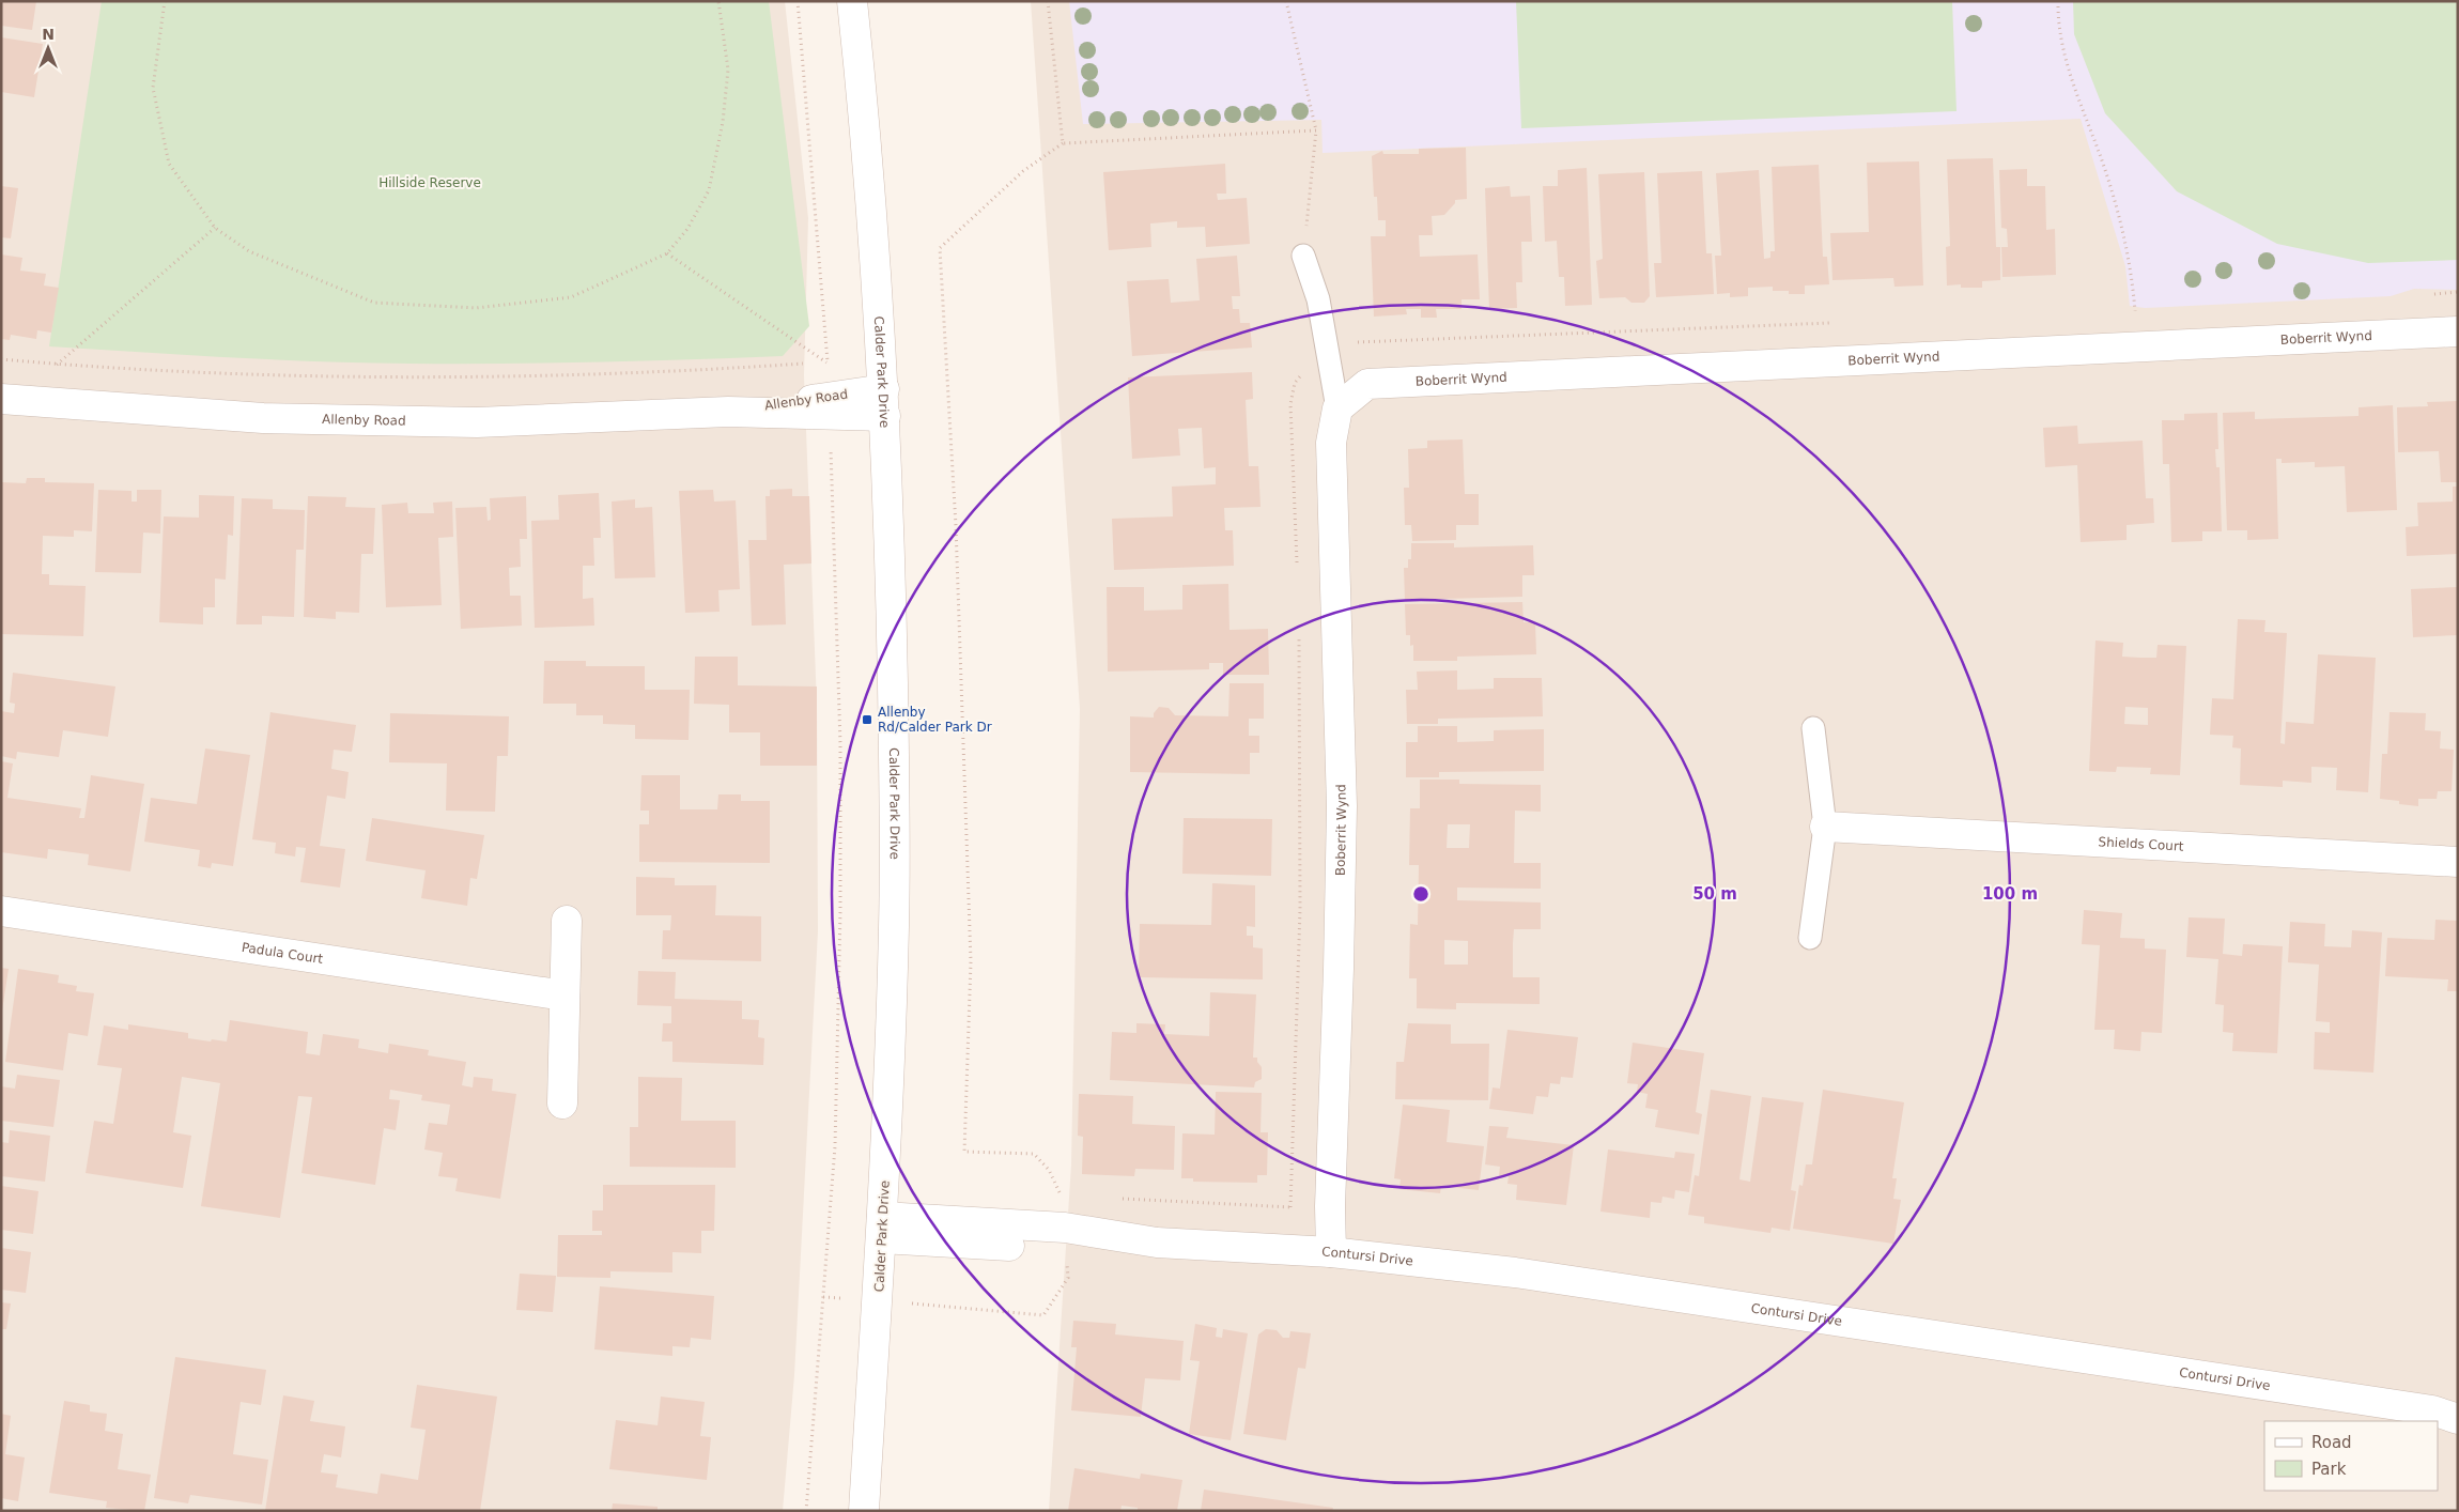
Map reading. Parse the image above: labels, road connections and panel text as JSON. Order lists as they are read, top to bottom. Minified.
{"streets":{"street":["Boberrit Wynd","Calder Park Drive","Allenby Road","Shields Court","Padula Court","Contursi Drive"]},"crossings":[["Boberrit Wynd","Contursi Drive"],["Calder Park Drive","Allenby Road"],["Calder Park Drive","Contursi Drive"]],"parks":["Hillside Reserve"],"places":{"transit":["Allenby Rd/Calder Park Dr"]},"legend":["Road","Park"],"north":"top","rings":["50 m","100 m"]}
